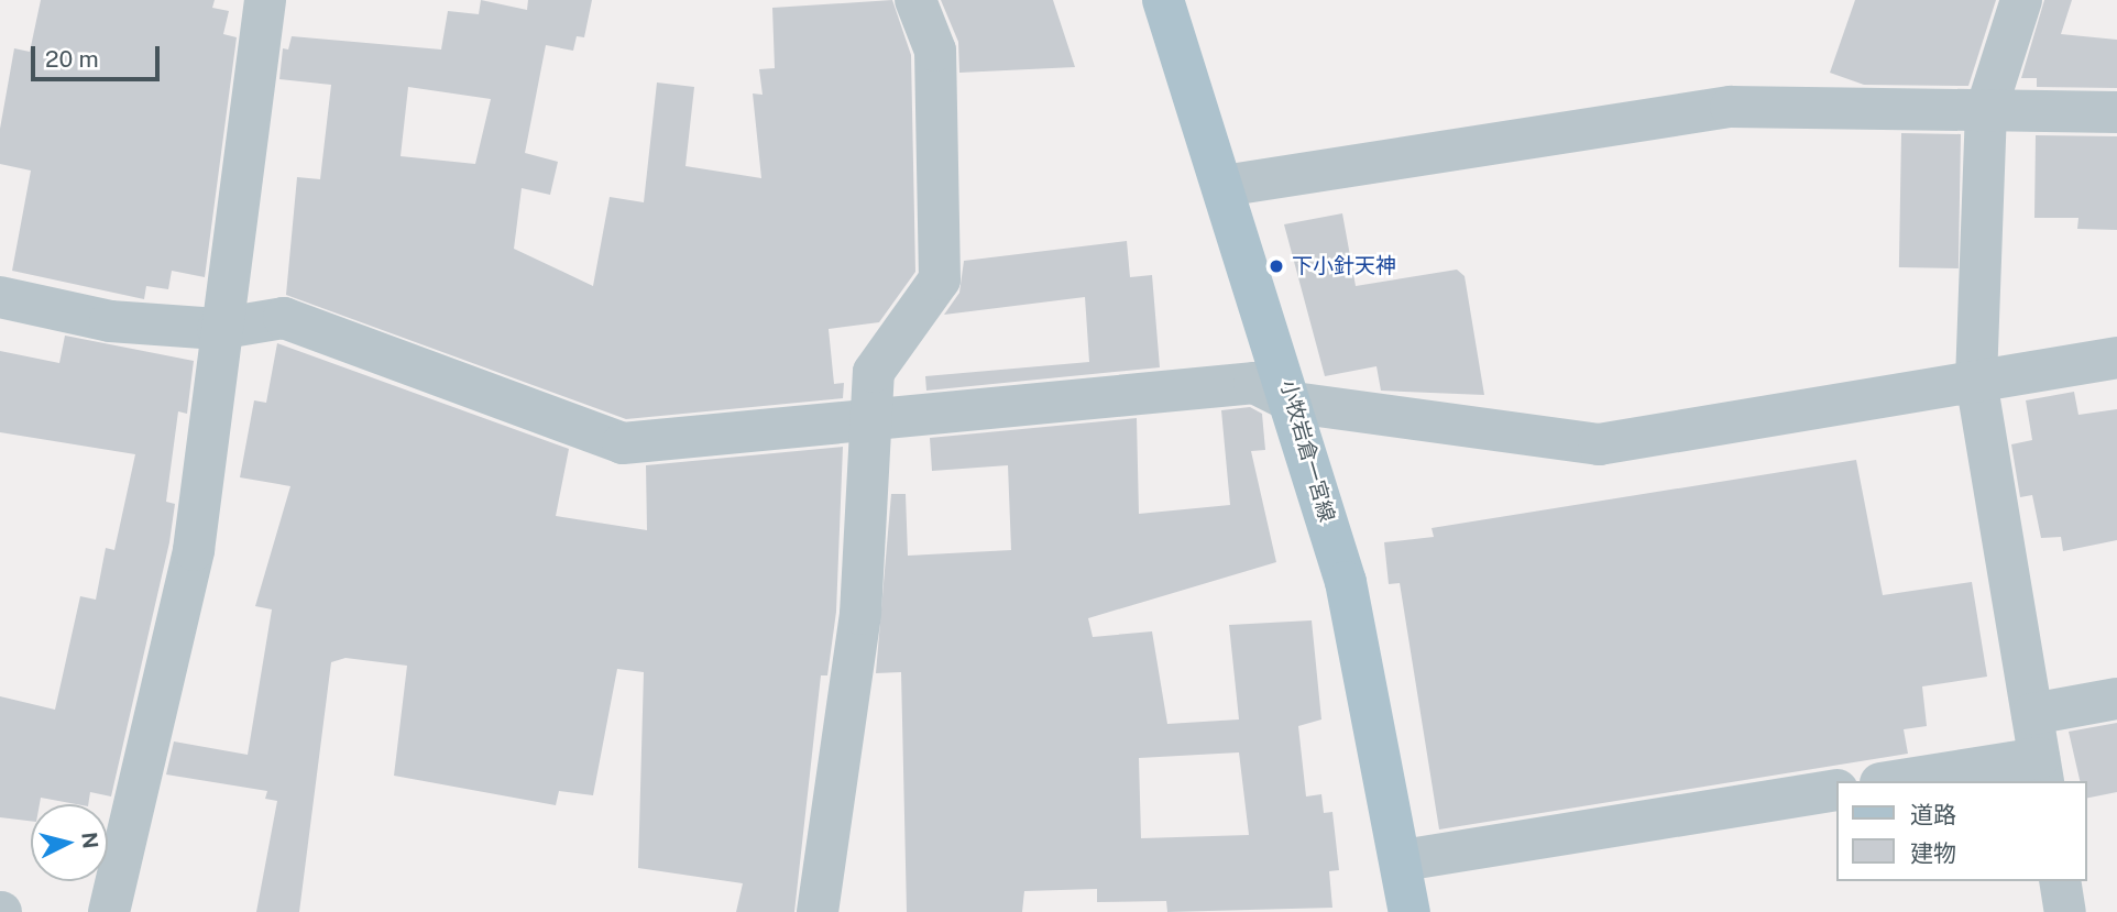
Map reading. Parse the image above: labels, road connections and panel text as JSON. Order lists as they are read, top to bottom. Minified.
{"streets":{"main road":["小牧岩倉一宮線"]},"places":["下小針天神"],"legend":["道路","建物"],"scale_bar":"20 m","north":"right"}
